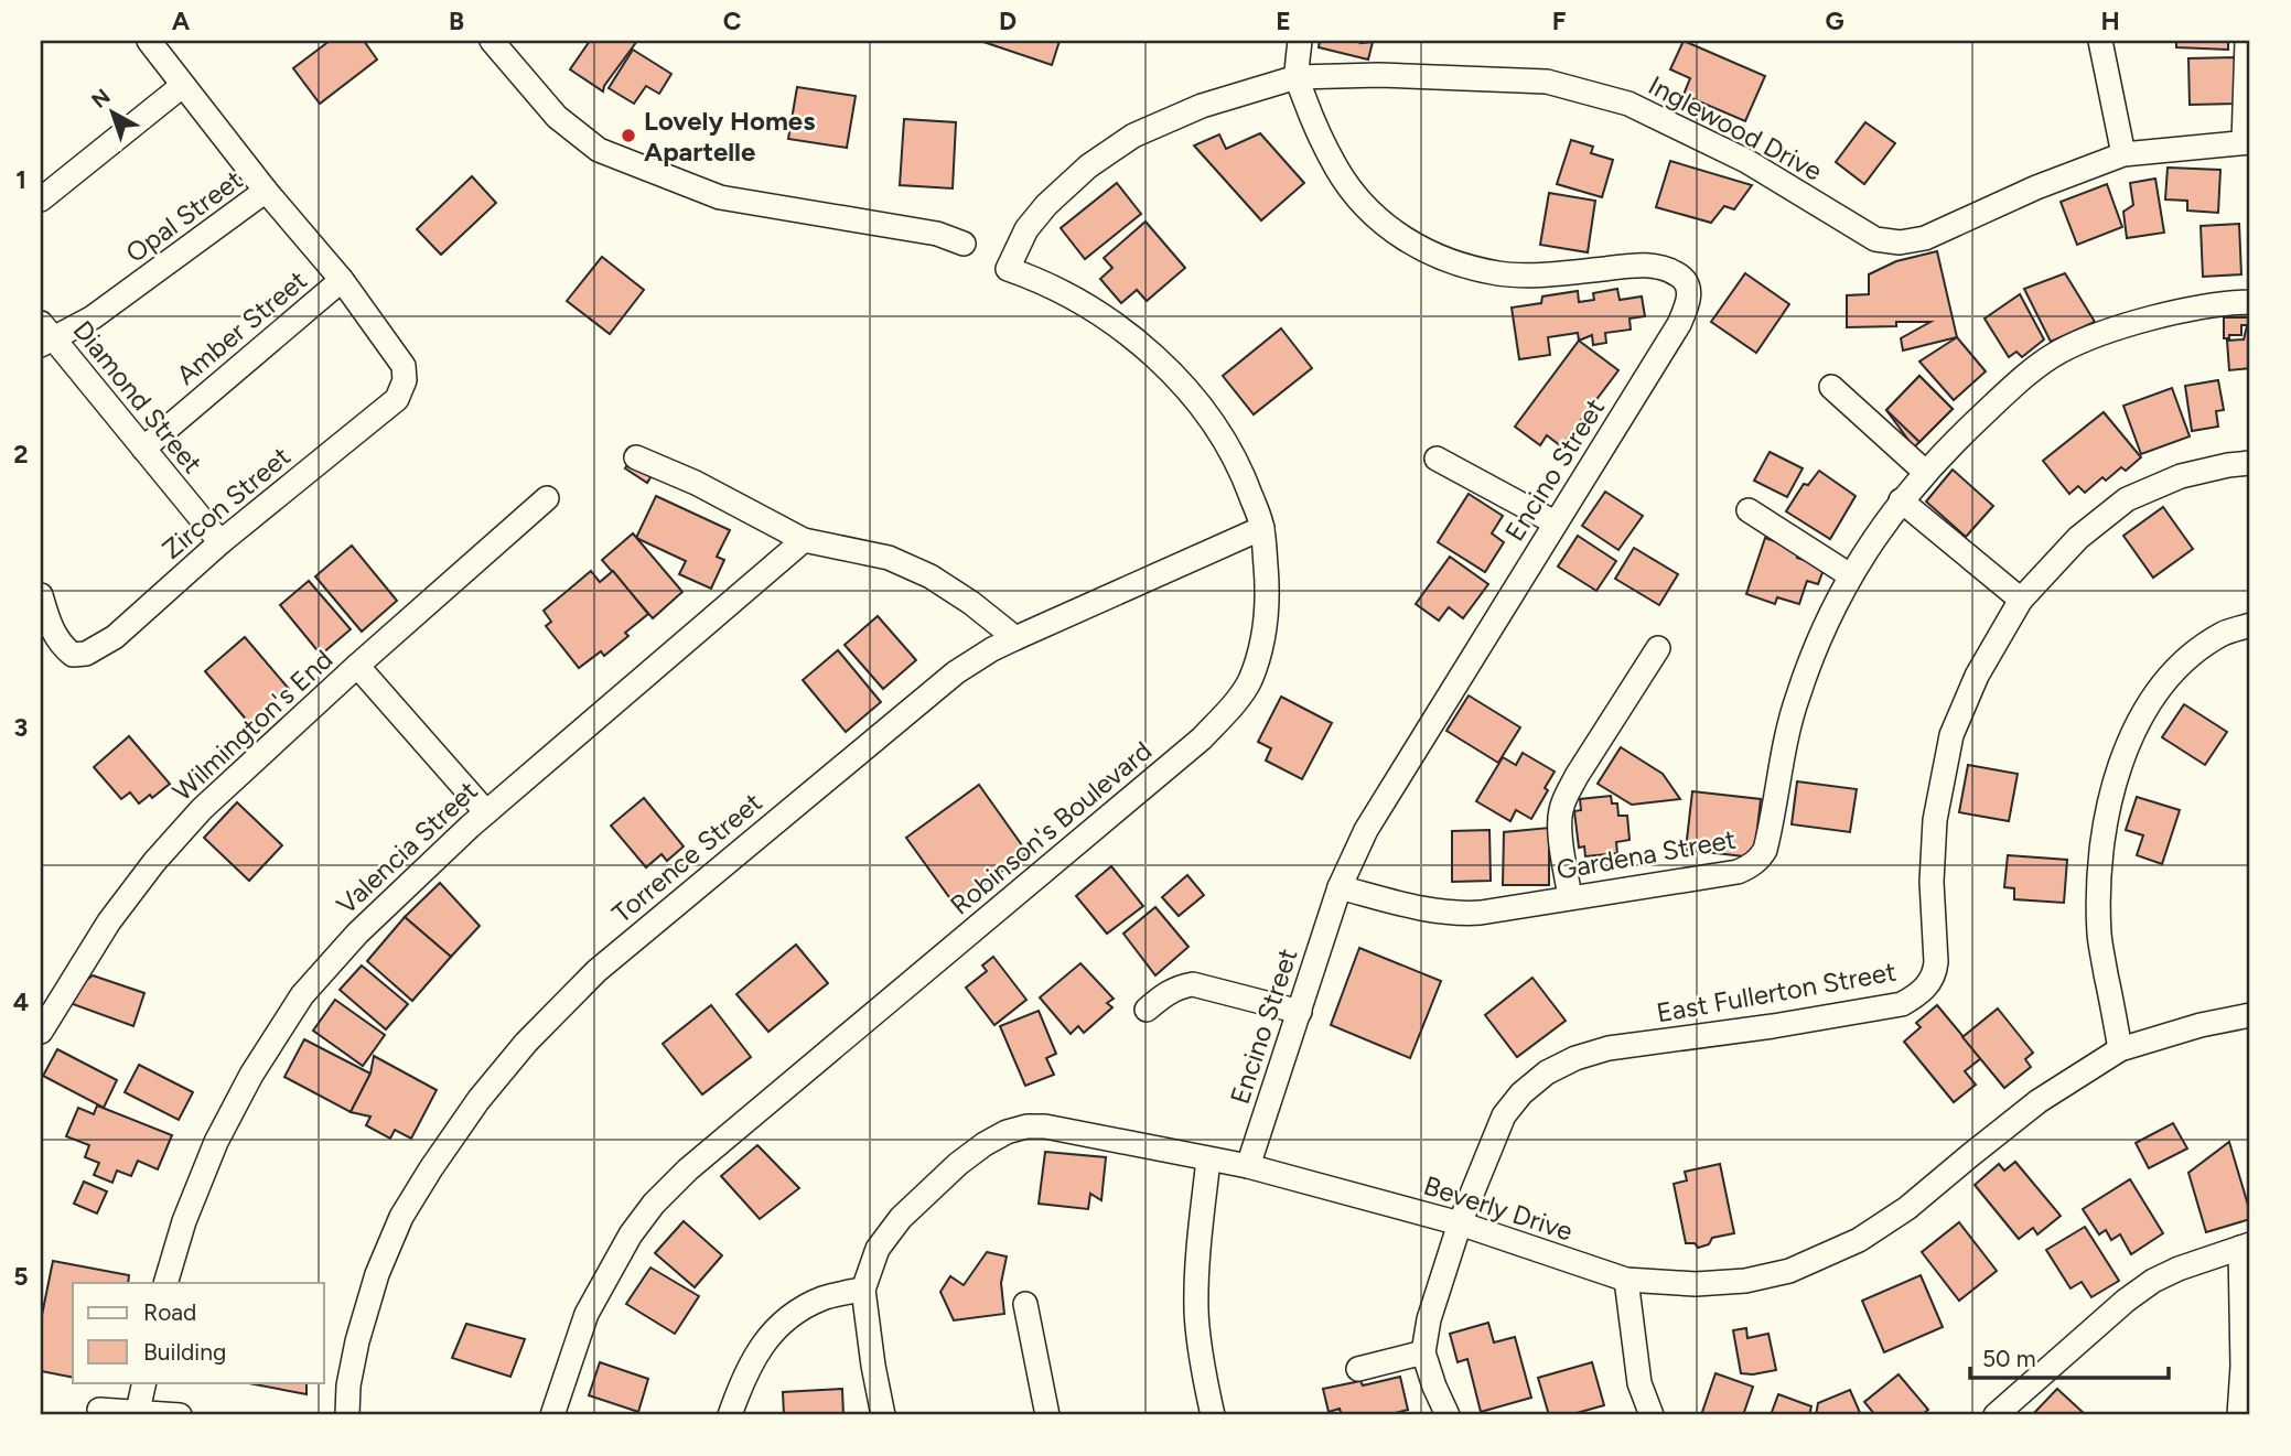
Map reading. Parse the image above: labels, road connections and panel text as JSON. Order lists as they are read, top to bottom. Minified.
{"streets":{"street":["Inglewood Drive","Opal Street","Amber Street","Diamond Street","Encino Street","Zircon Street","Wilmington's End","Robinson's Boulevard","Valencia Street","Gardena Street","Torrence Street","East Fullerton Street","Beverly Drive"]},"crossings":[["Inglewood Drive","Encino Street"],["Inglewood Drive","Robinson's Boulevard"],["Opal Street","Amber Street"],["Opal Street","Diamond Street"],["Opal Street","Zircon Street"],["Amber Street","Diamond Street"],["Diamond Street","Zircon Street"],["Encino Street","Gardena Street"],["Encino Street","Beverly Drive"],["Robinson's Boulevard","Torrence Street"],["East Fullerton Street","Beverly Drive"]],"places":["Lovely Homes Apartelle"],"legend":["Road","Building"],"scale_bar":"50 m","north":"top left","grid":{"columns":["A","B","C","D","E","F","G","H"],"rows":["1","2","3","4","5"]}}
